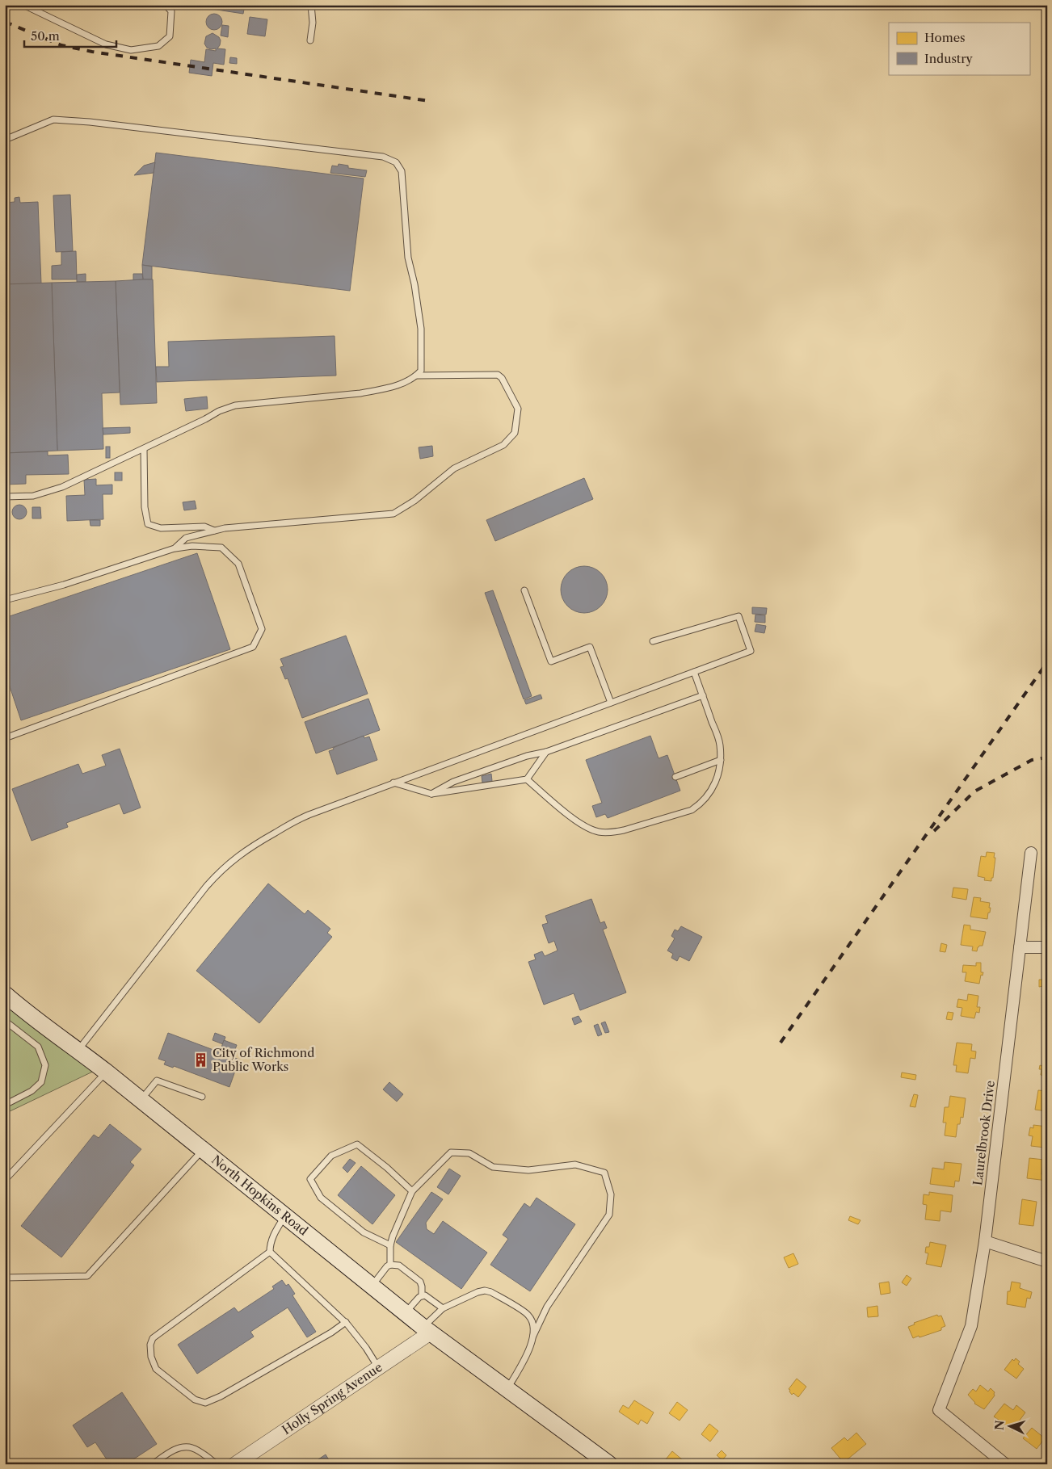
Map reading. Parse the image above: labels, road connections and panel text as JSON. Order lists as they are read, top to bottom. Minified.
{"streets":{"main road":["North Hopkins Road"],"street":["Laurelbrook Drive","Holly Spring Avenue"]},"crossings":[["North Hopkins Road","Holly Spring Avenue"]],"places":{"building":["City of Richmond Public Works"]},"legend":["Homes","Industry"],"scale_bar":"50 m","north":"left"}
